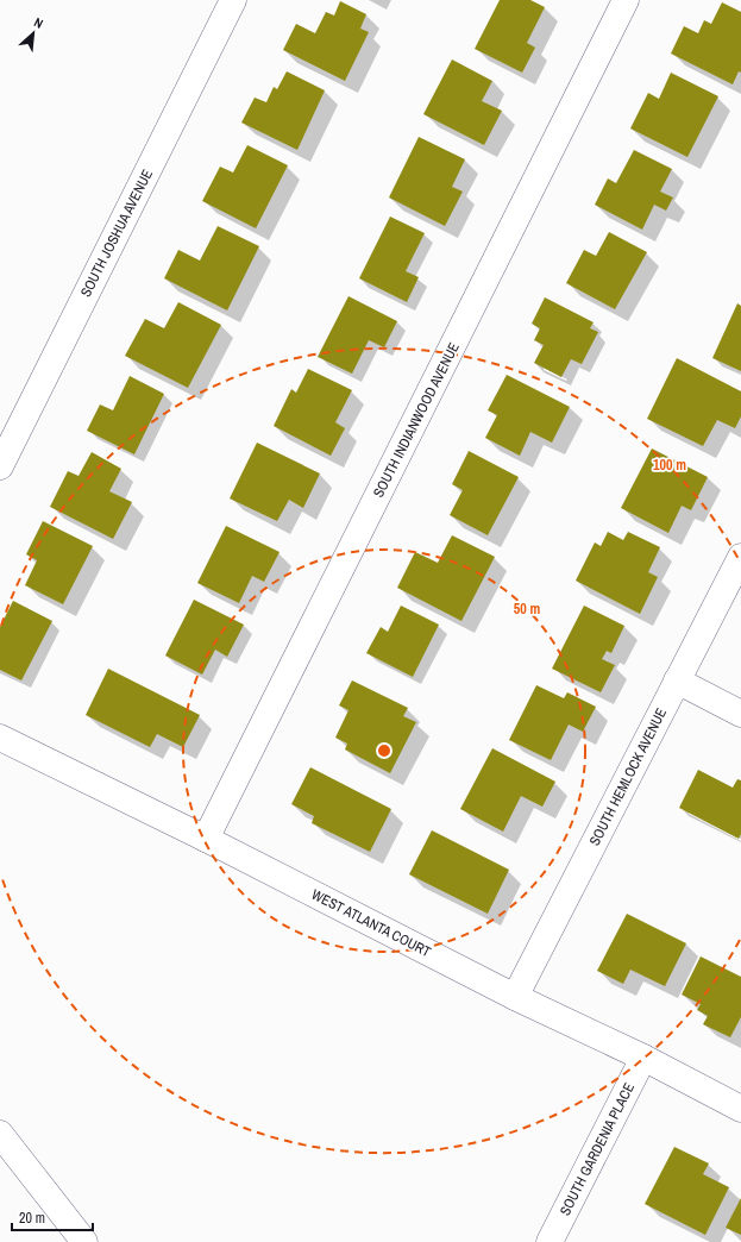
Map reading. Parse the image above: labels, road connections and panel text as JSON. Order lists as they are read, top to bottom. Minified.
{"streets":{"street":["SOUTH JOSHUA AVENUE","SOUTH INDIANWOOD AVENUE","SOUTH HEMLOCK AVENUE","WEST ATLANTA COURT","SOUTH GARDENIA PLACE"]},"crossings":[["SOUTH INDIANWOOD AVENUE","WEST ATLANTA COURT"],["SOUTH HEMLOCK AVENUE","WEST ATLANTA COURT"],["WEST ATLANTA COURT","SOUTH GARDENIA PLACE"]],"scale_bar":"20 m","north":"top right","rings":["100 m","50 m"]}
